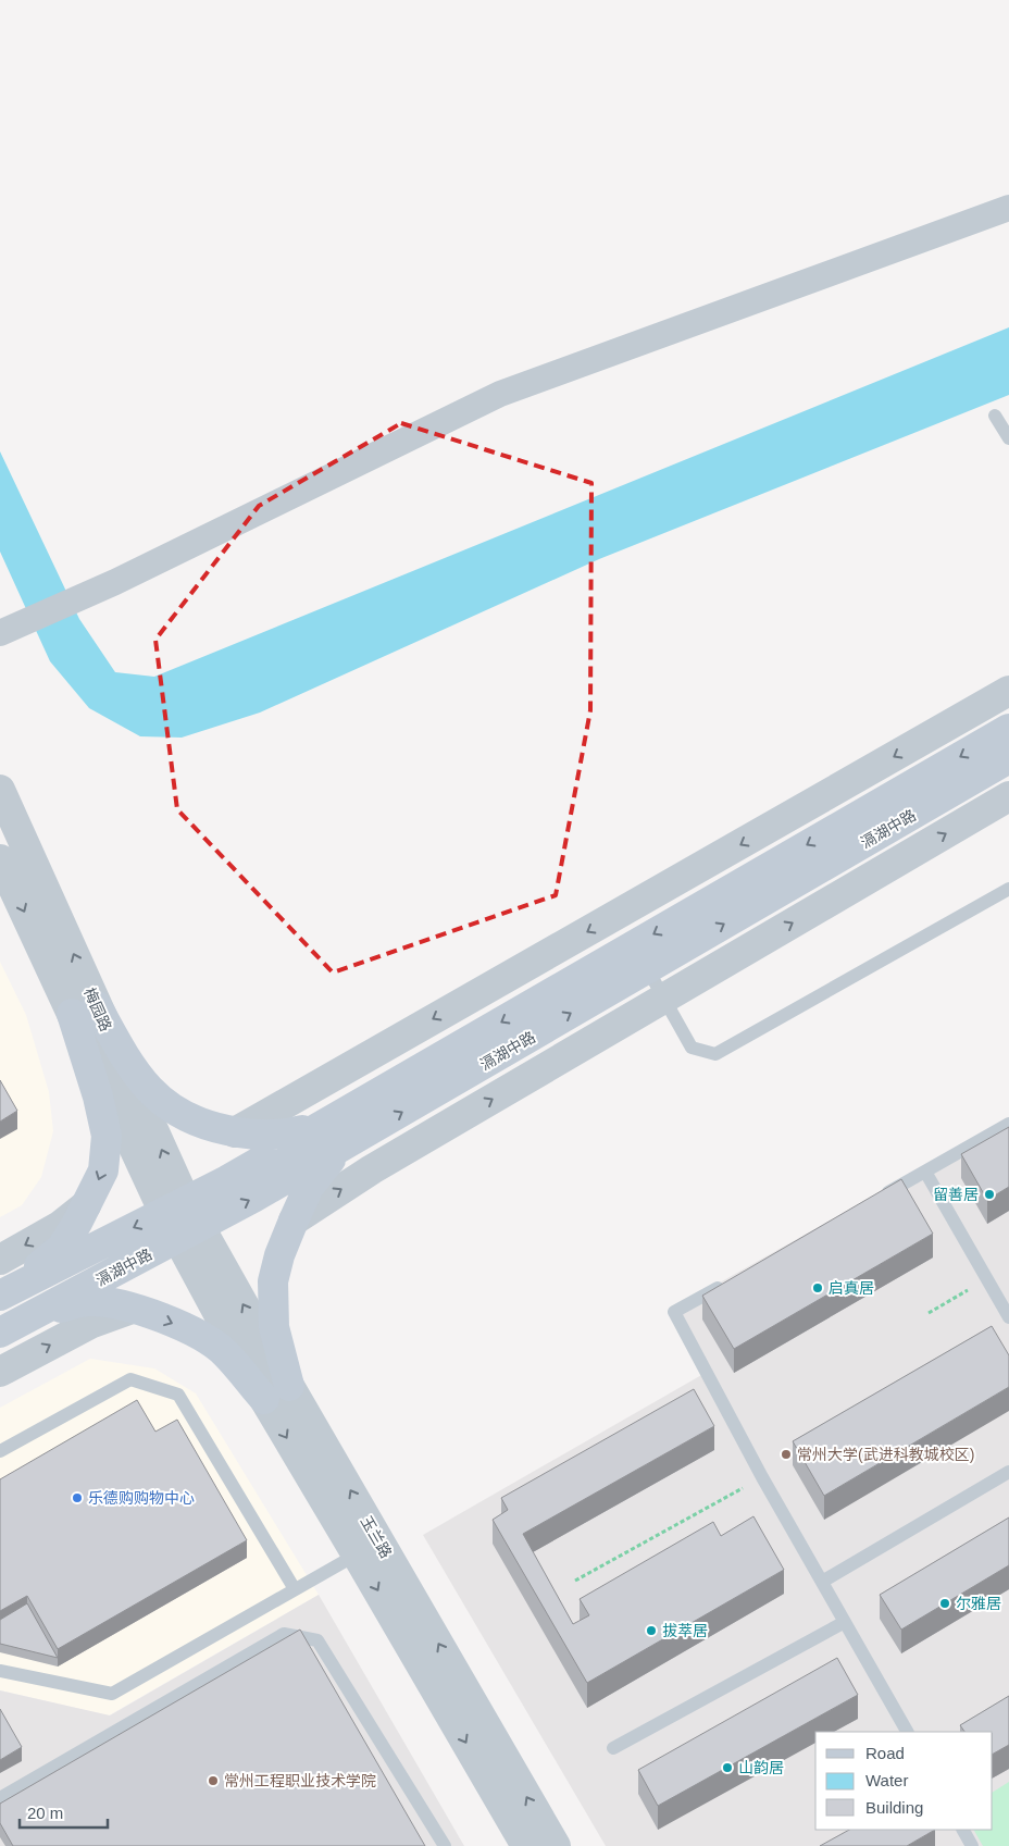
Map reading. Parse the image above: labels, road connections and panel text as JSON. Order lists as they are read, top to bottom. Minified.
{"streets":{"main road":["滆湖中路"],"street":["梅园路","玉兰路"]},"crossings":[["滆湖中路","梅园路"],["滆湖中路","玉兰路"],["梅园路","玉兰路"]],"places":["留善居","启真居","常州大学(武进科教城校区)","乐德购购物中心","尔雅居","拔萃居","山韵居","常州工程职业技术学院"],"legend":["Road","Water","Building"],"scale_bar":"20 m"}
